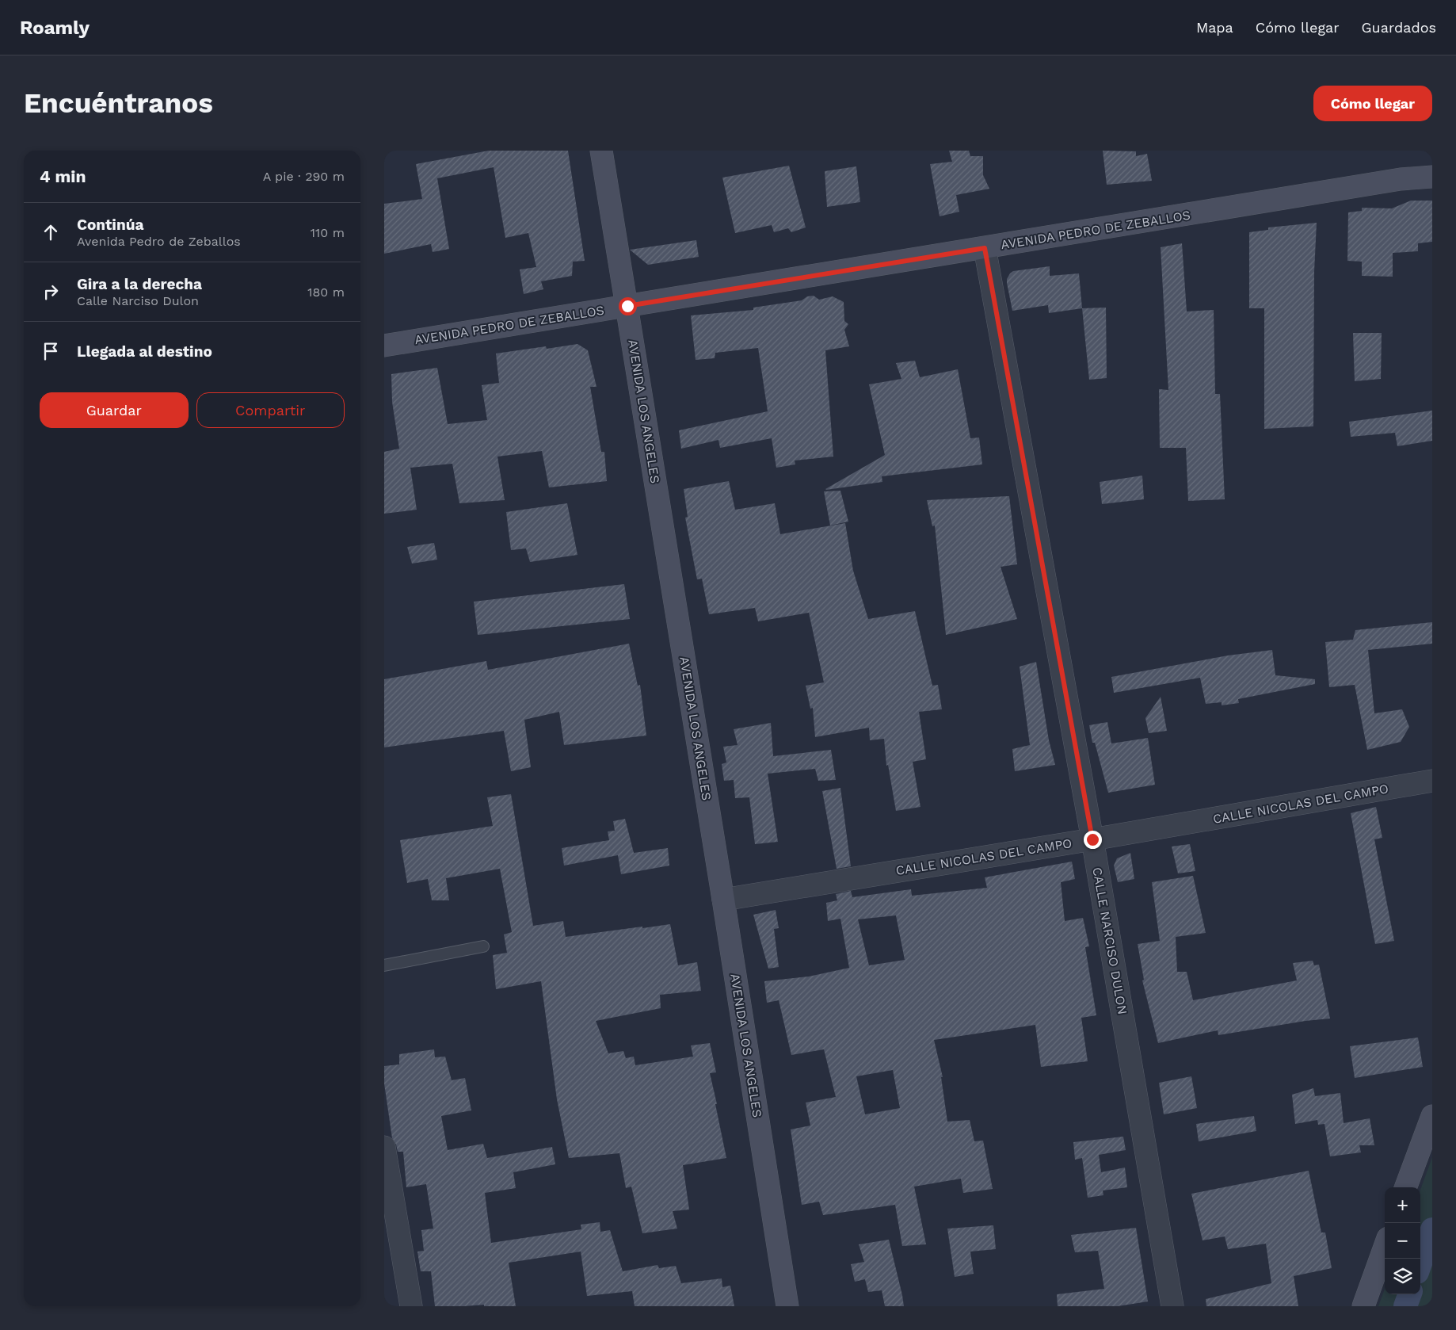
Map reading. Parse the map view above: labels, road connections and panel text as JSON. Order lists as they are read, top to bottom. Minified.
{"streets":{"street":["AVENIDA PEDRO DE ZEBALLOS","AVENIDA LOS ANGELES","CALLE NICOLAS DEL CAMPO","CALLE NARCISO DULON"]},"crossings":[["AVENIDA PEDRO DE ZEBALLOS","AVENIDA LOS ANGELES"],["AVENIDA PEDRO DE ZEBALLOS","CALLE NARCISO DULON"],["AVENIDA LOS ANGELES","CALLE NICOLAS DEL CAMPO"],["CALLE NICOLAS DEL CAMPO","CALLE NARCISO DULON"]],"page":{"header":"Roamly","nav":["Mapa","Cómo llegar","Guardados"],"buttons":["Cómo llegar",["Guardar","Compartir"]],"title":"Encuéntranos","heading":["4 min","A pie · 290 m"],"list":[["Continúa","Avenida Pedro de Zeballos","110 m"],["Gira a la derecha","Calle Narciso Dulon","180 m"],"Llegada al destino"],"map_buttons":["+","−"]}}
